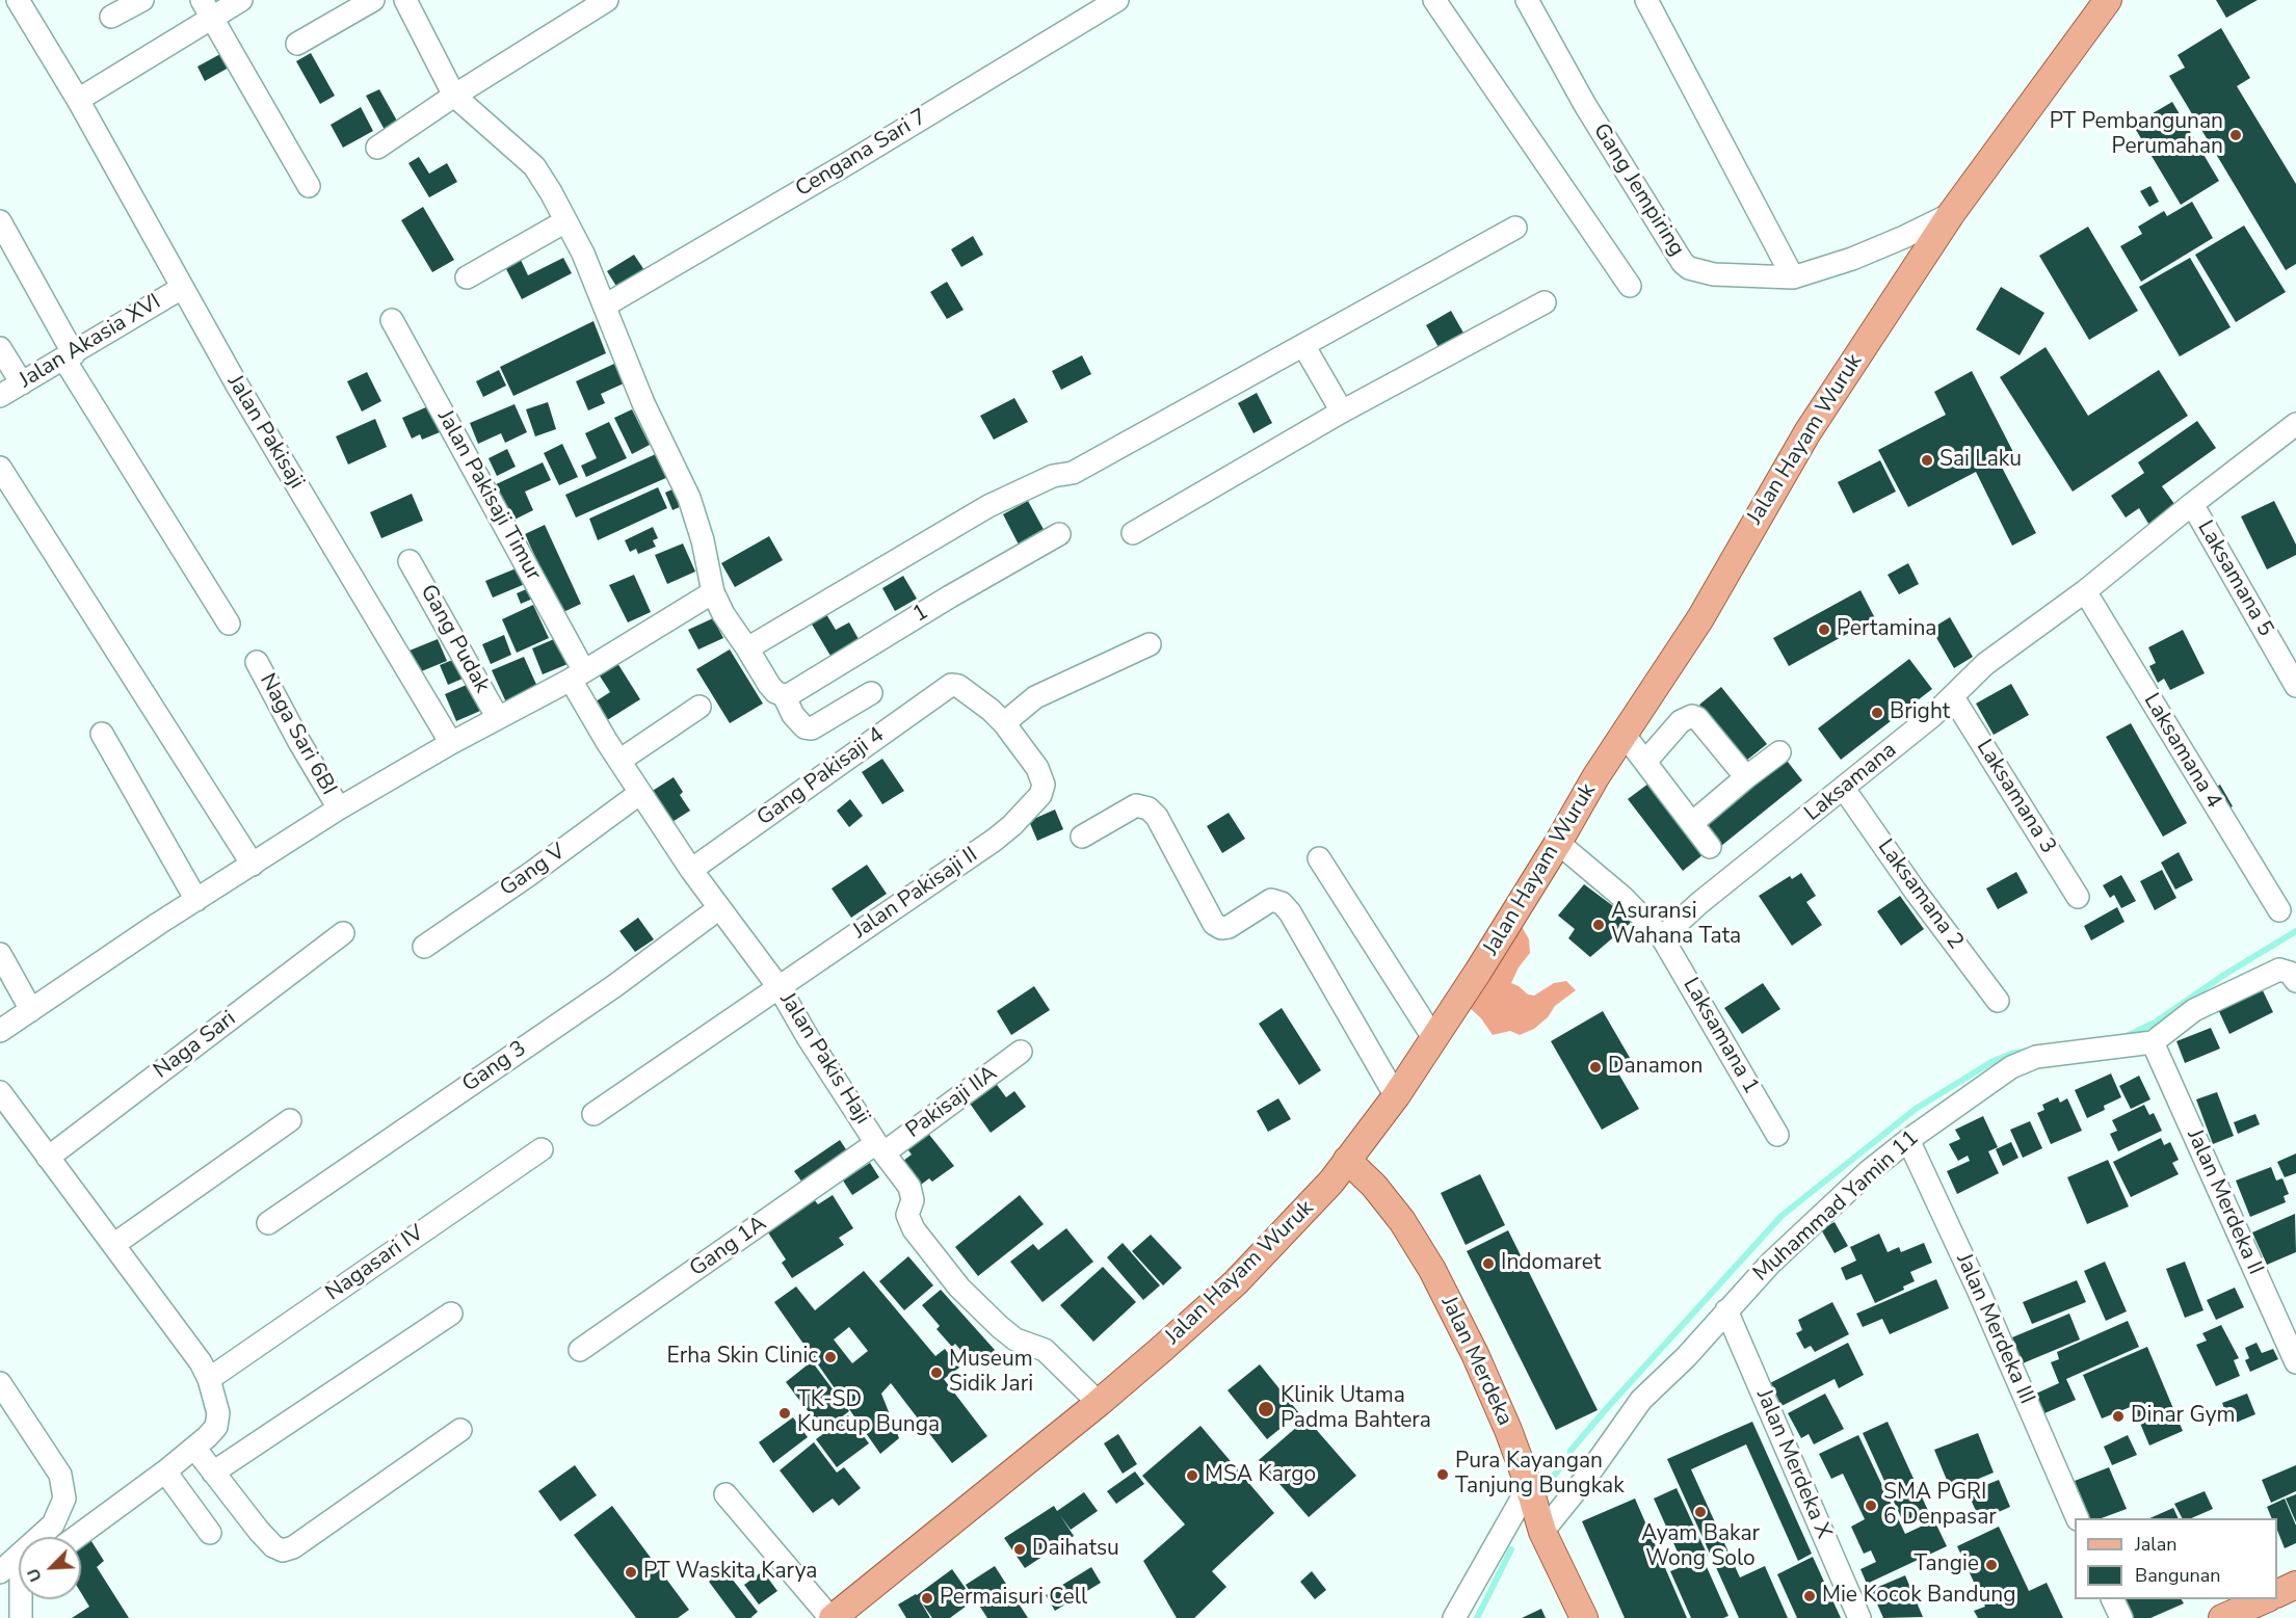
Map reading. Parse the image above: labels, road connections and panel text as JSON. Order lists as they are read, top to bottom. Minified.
{"streets":{"main road":["Jalan Hayam Wuruk","Jalan Merdeka"],"street":["Cengana Sari 7","Gang Jempiring","Jalan Akasia XVI","Jalan Pakisaji","Jalan Pakisaji Timur","Laksamana 5","1","Gang Pudak","Naga Sari 6BI","Laksamana 4","Gang Pakisaji 4","Laksamana","Laksamana 3","Gang V","Jalan Pakisaji II","Laksamana 2","Laksamana 1","Naga Sari","Jalan Pakis Haji","Gang 3","Pakisaji IIA","Jalan Merdeka II","Muhammad Yamin 11","Gang 1A","Nagasari IV","Jalan Merdeka III","Jalan Merdeka X"]},"crossings":[["Gang Jempiring","Jalan Hayam Wuruk"],["Jalan Akasia XVI","Jalan Pakisaji"],["Jalan Hayam Wuruk","Jalan Pakis Haji"],["Jalan Hayam Wuruk","Jalan Merdeka"],["Jalan Pakisaji Timur","Jalan Pakis Haji"],["Laksamana 5","Laksamana"],["Laksamana 4","Laksamana"],["Gang Pakisaji 4","Jalan Pakisaji II"],["Gang Pakisaji 4","Jalan Pakis Haji"],["Laksamana","Laksamana 3"],["Laksamana","Laksamana 2"],["Laksamana","Laksamana 1"],["Gang V","Jalan Pakis Haji"],["Jalan Pakisaji II","Jalan Pakis Haji"],["Jalan Pakis Haji","Gang 3"],["Jalan Pakis Haji","Pakisaji IIA"],["Jalan Pakis Haji","Gang 1A"],["Pakisaji IIA","Gang 1A"],["Jalan Merdeka II","Muhammad Yamin 11"],["Muhammad Yamin 11","Jalan Merdeka III"],["Muhammad Yamin 11","Jalan Merdeka"],["Muhammad Yamin 11","Jalan Merdeka X"]],"places":["PT Pembangunan Perumahan","Sai Laku","Pertamina","Bright","Asuransi Wahana Tata","Danamon","Indomaret","Erha Skin Clinic","Museum Sidik Jari","Klinik Utama Padma Bahtera","TK-SD Kuncup Bunga","Dinar Gym","Pura Kayangan Tanjung Bungkak","MSA Kargo","SMA PGRI 6 Denpasar","Ayam Bakar Wong Solo","Daihatsu","Tangie","PT Waskita Karya","Mie Kocok Bandung","Permaisuri Cell"],"legend":["Jalan","Bangunan"],"north":"bottom left"}
